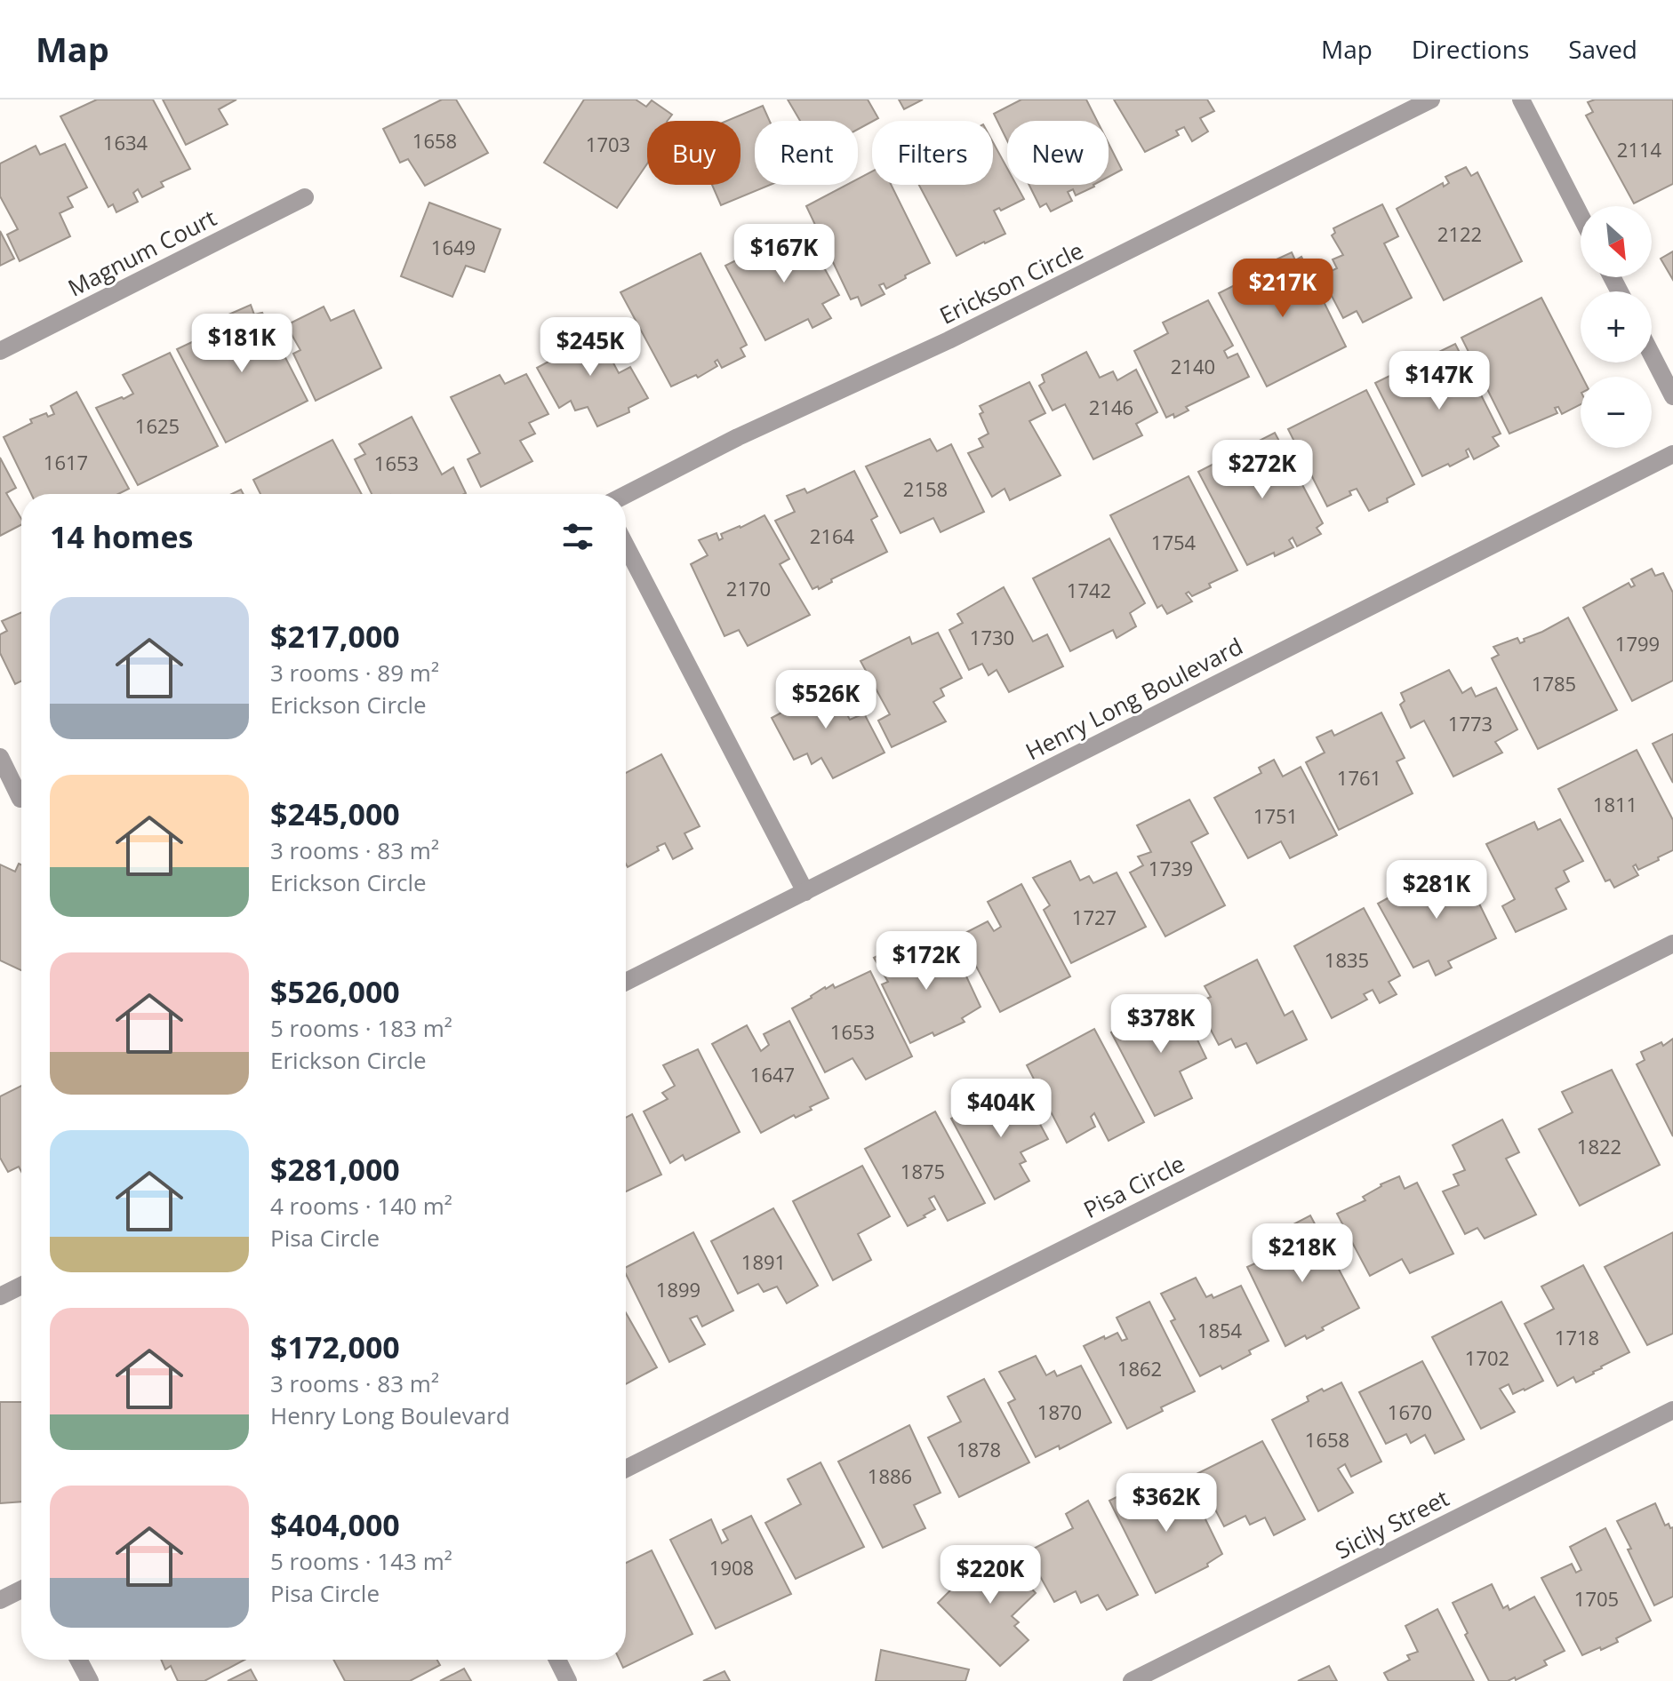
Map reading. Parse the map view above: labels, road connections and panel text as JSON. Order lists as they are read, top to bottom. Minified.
{"streets":{"street":["Magnum Court","Erickson Circle","Henry Long Boulevard","Pisa Circle","Sicily Street"]},"house_numbers":["1658","1634","1703","2114","2122","1649","2140","2146","1625","1617","1653","2158","2164","1754","2170","1742","1730","1799","1785","1773","1761","1811","1751","1739","1727","1835","1653","1647","1822","1875","1891","1899","1854","1718","1702","1862","1870","1670","1658","1878","1886","1908","1705"],"north":"bottom right","page":{"header":"Map","nav":["Map","Directions","Saved"],"chip":["Buy","Rent","Filters","New"],"map_buttons":["+","−"],"price":["$167K","$217K","$181K","$245K","$147K","$272K","$526K","$281K","$172K","$378K","$404K","$218K","$362K","$220K"],"heading":"14 homes","list":[{"name":"$217,000","note":"3 rooms · 89 m² · Erickson Circle"},{"name":"$245,000","note":"3 rooms · 83 m² · Erickson Circle"},{"name":"$526,000","note":"5 rooms · 183 m² · Erickson Circle"},{"name":"$281,000","note":"4 rooms · 140 m² · Pisa Circle"},{"name":"$172,000","note":"3 rooms · 83 m² · Henry Long Boulevard"},{"name":"$404,000","note":"5 rooms · 143 m² · Pisa Circle"}]}}
